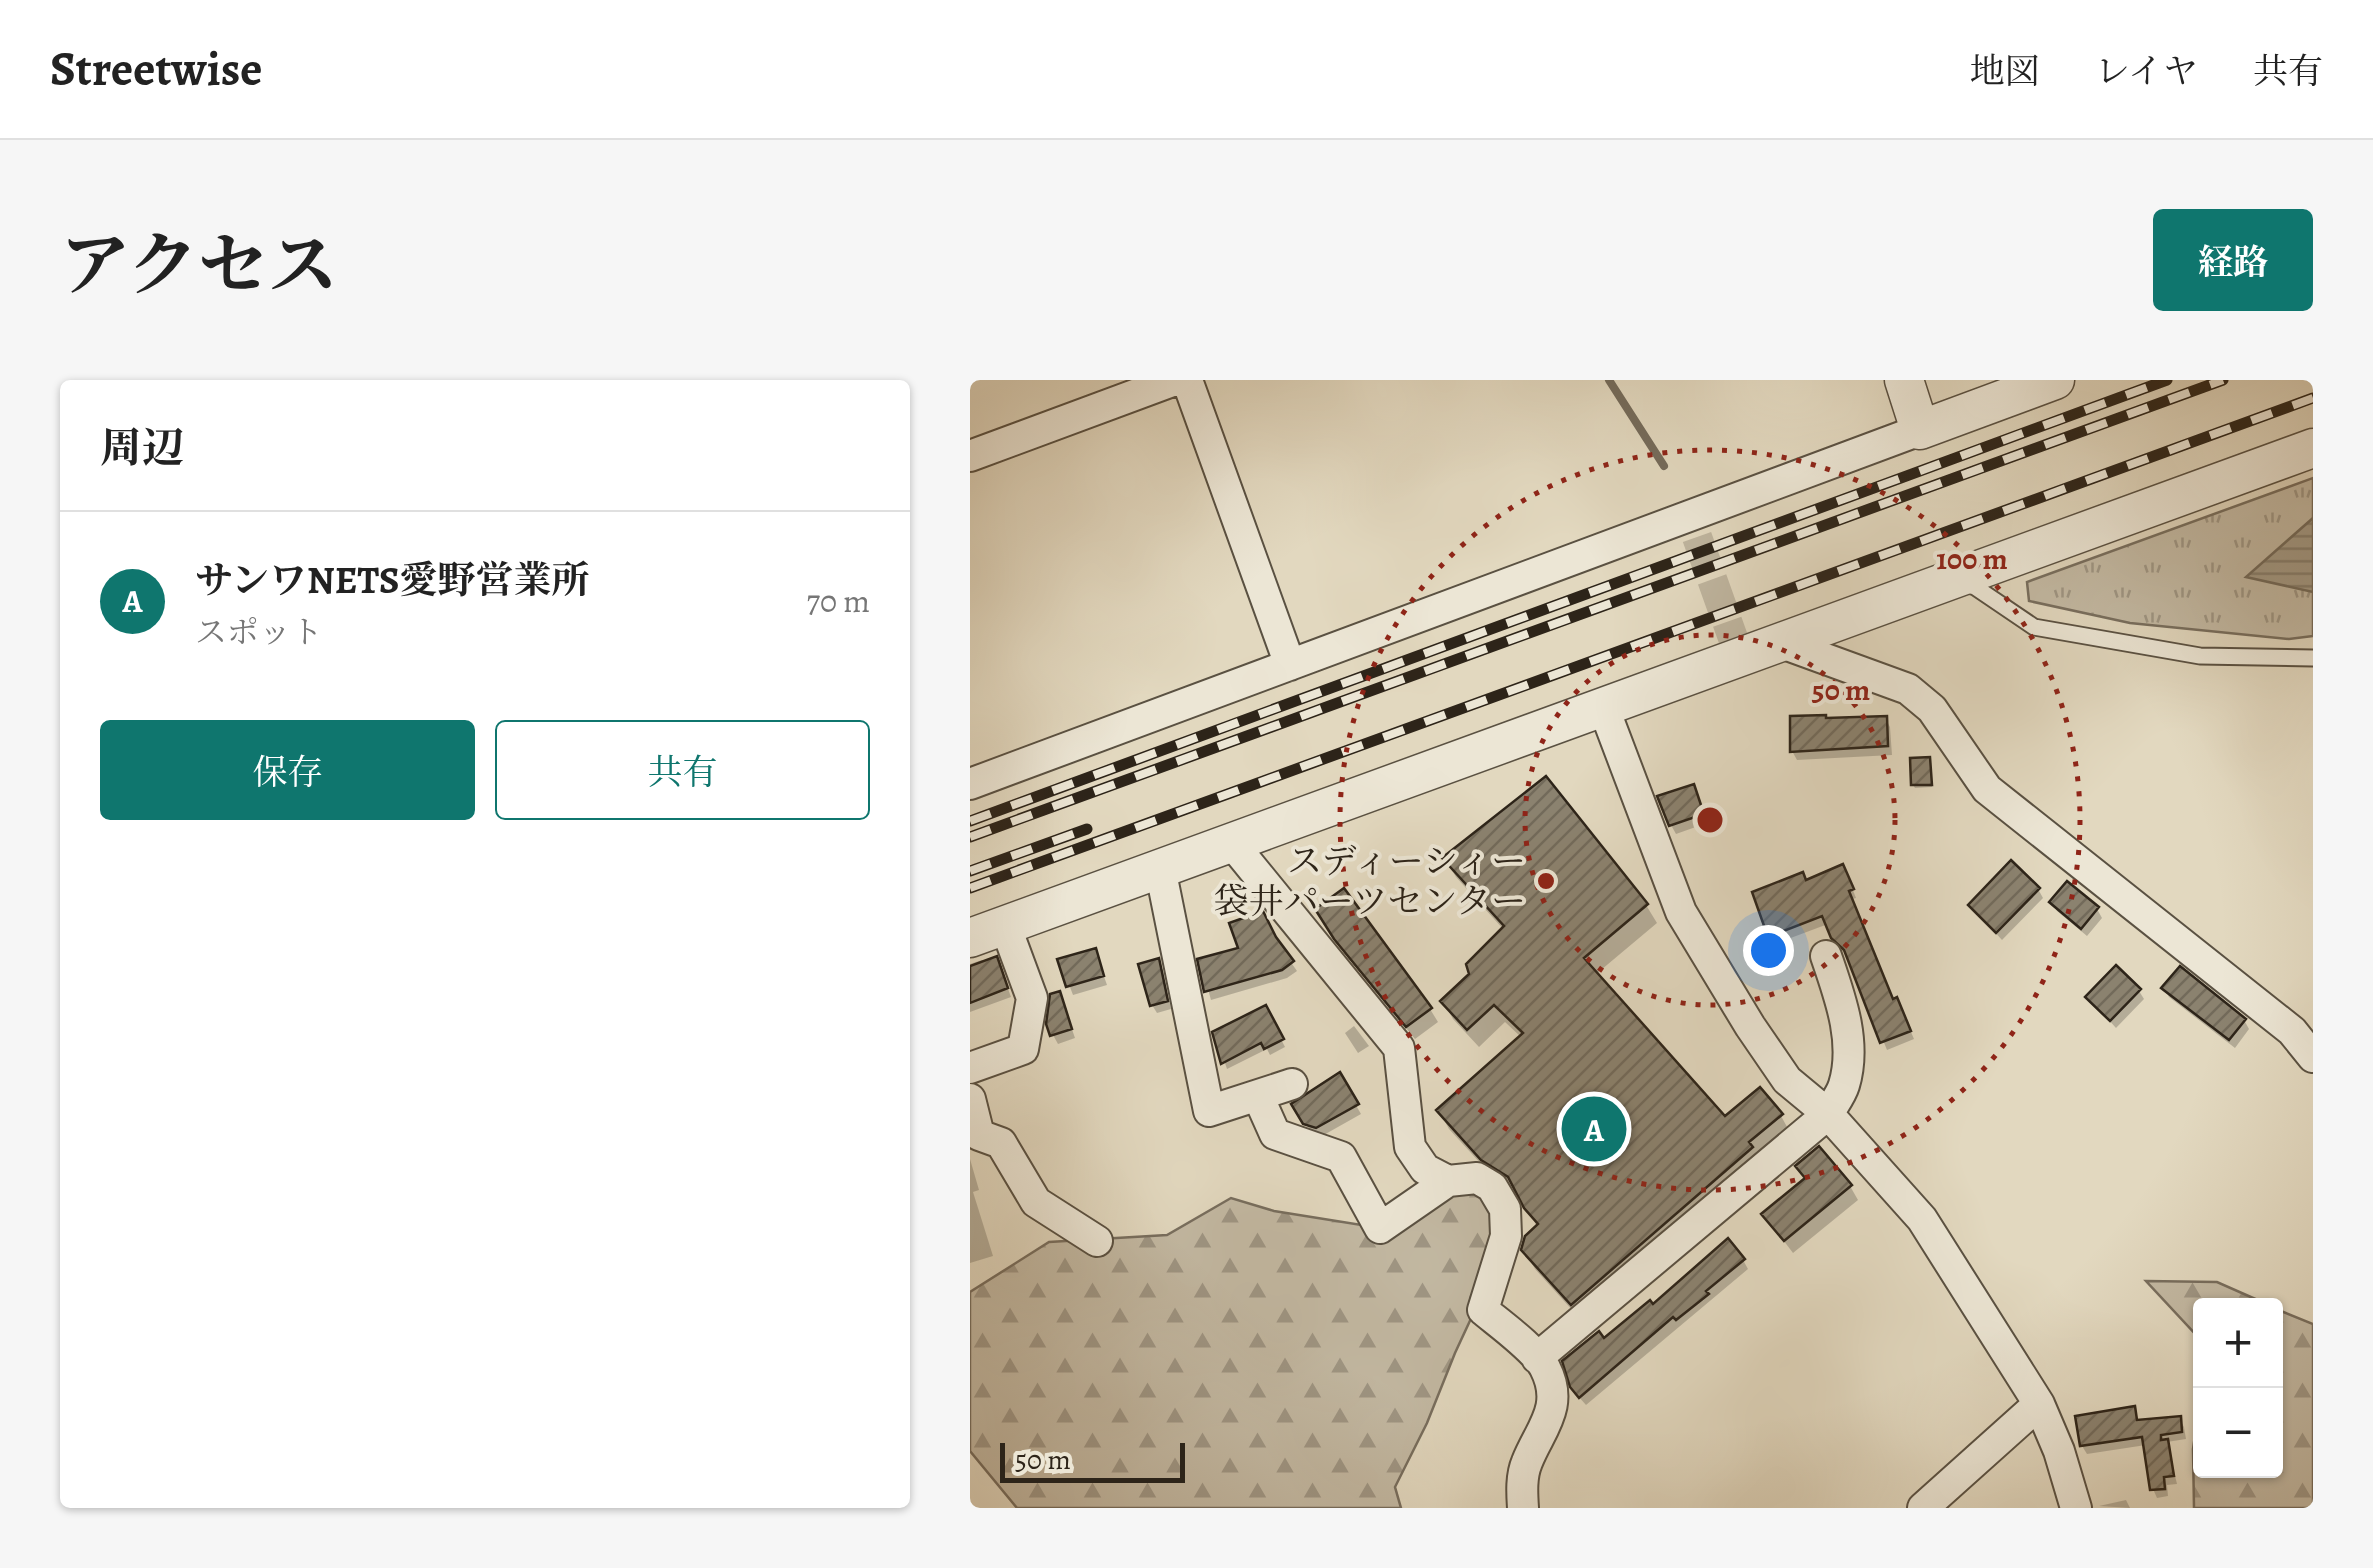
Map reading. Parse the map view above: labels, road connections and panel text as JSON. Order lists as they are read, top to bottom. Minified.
{"places":["スディーシィー 袋井パーツセンター"],"scale_bar":"50 m","page":{"header":"Streetwise","nav":["地図","レイヤ","共有"],"title":"アクセス","buttons":["経路",["保存","共有"]],"heading":"周辺","list":[{"mark":"A","name":"サンワNETS愛野営業所","note":"スポット","value":"70 m"}],"pins":"A","map_buttons":["+","−"],"scale":"50 m"},"rings":["100 m","50 m"]}
